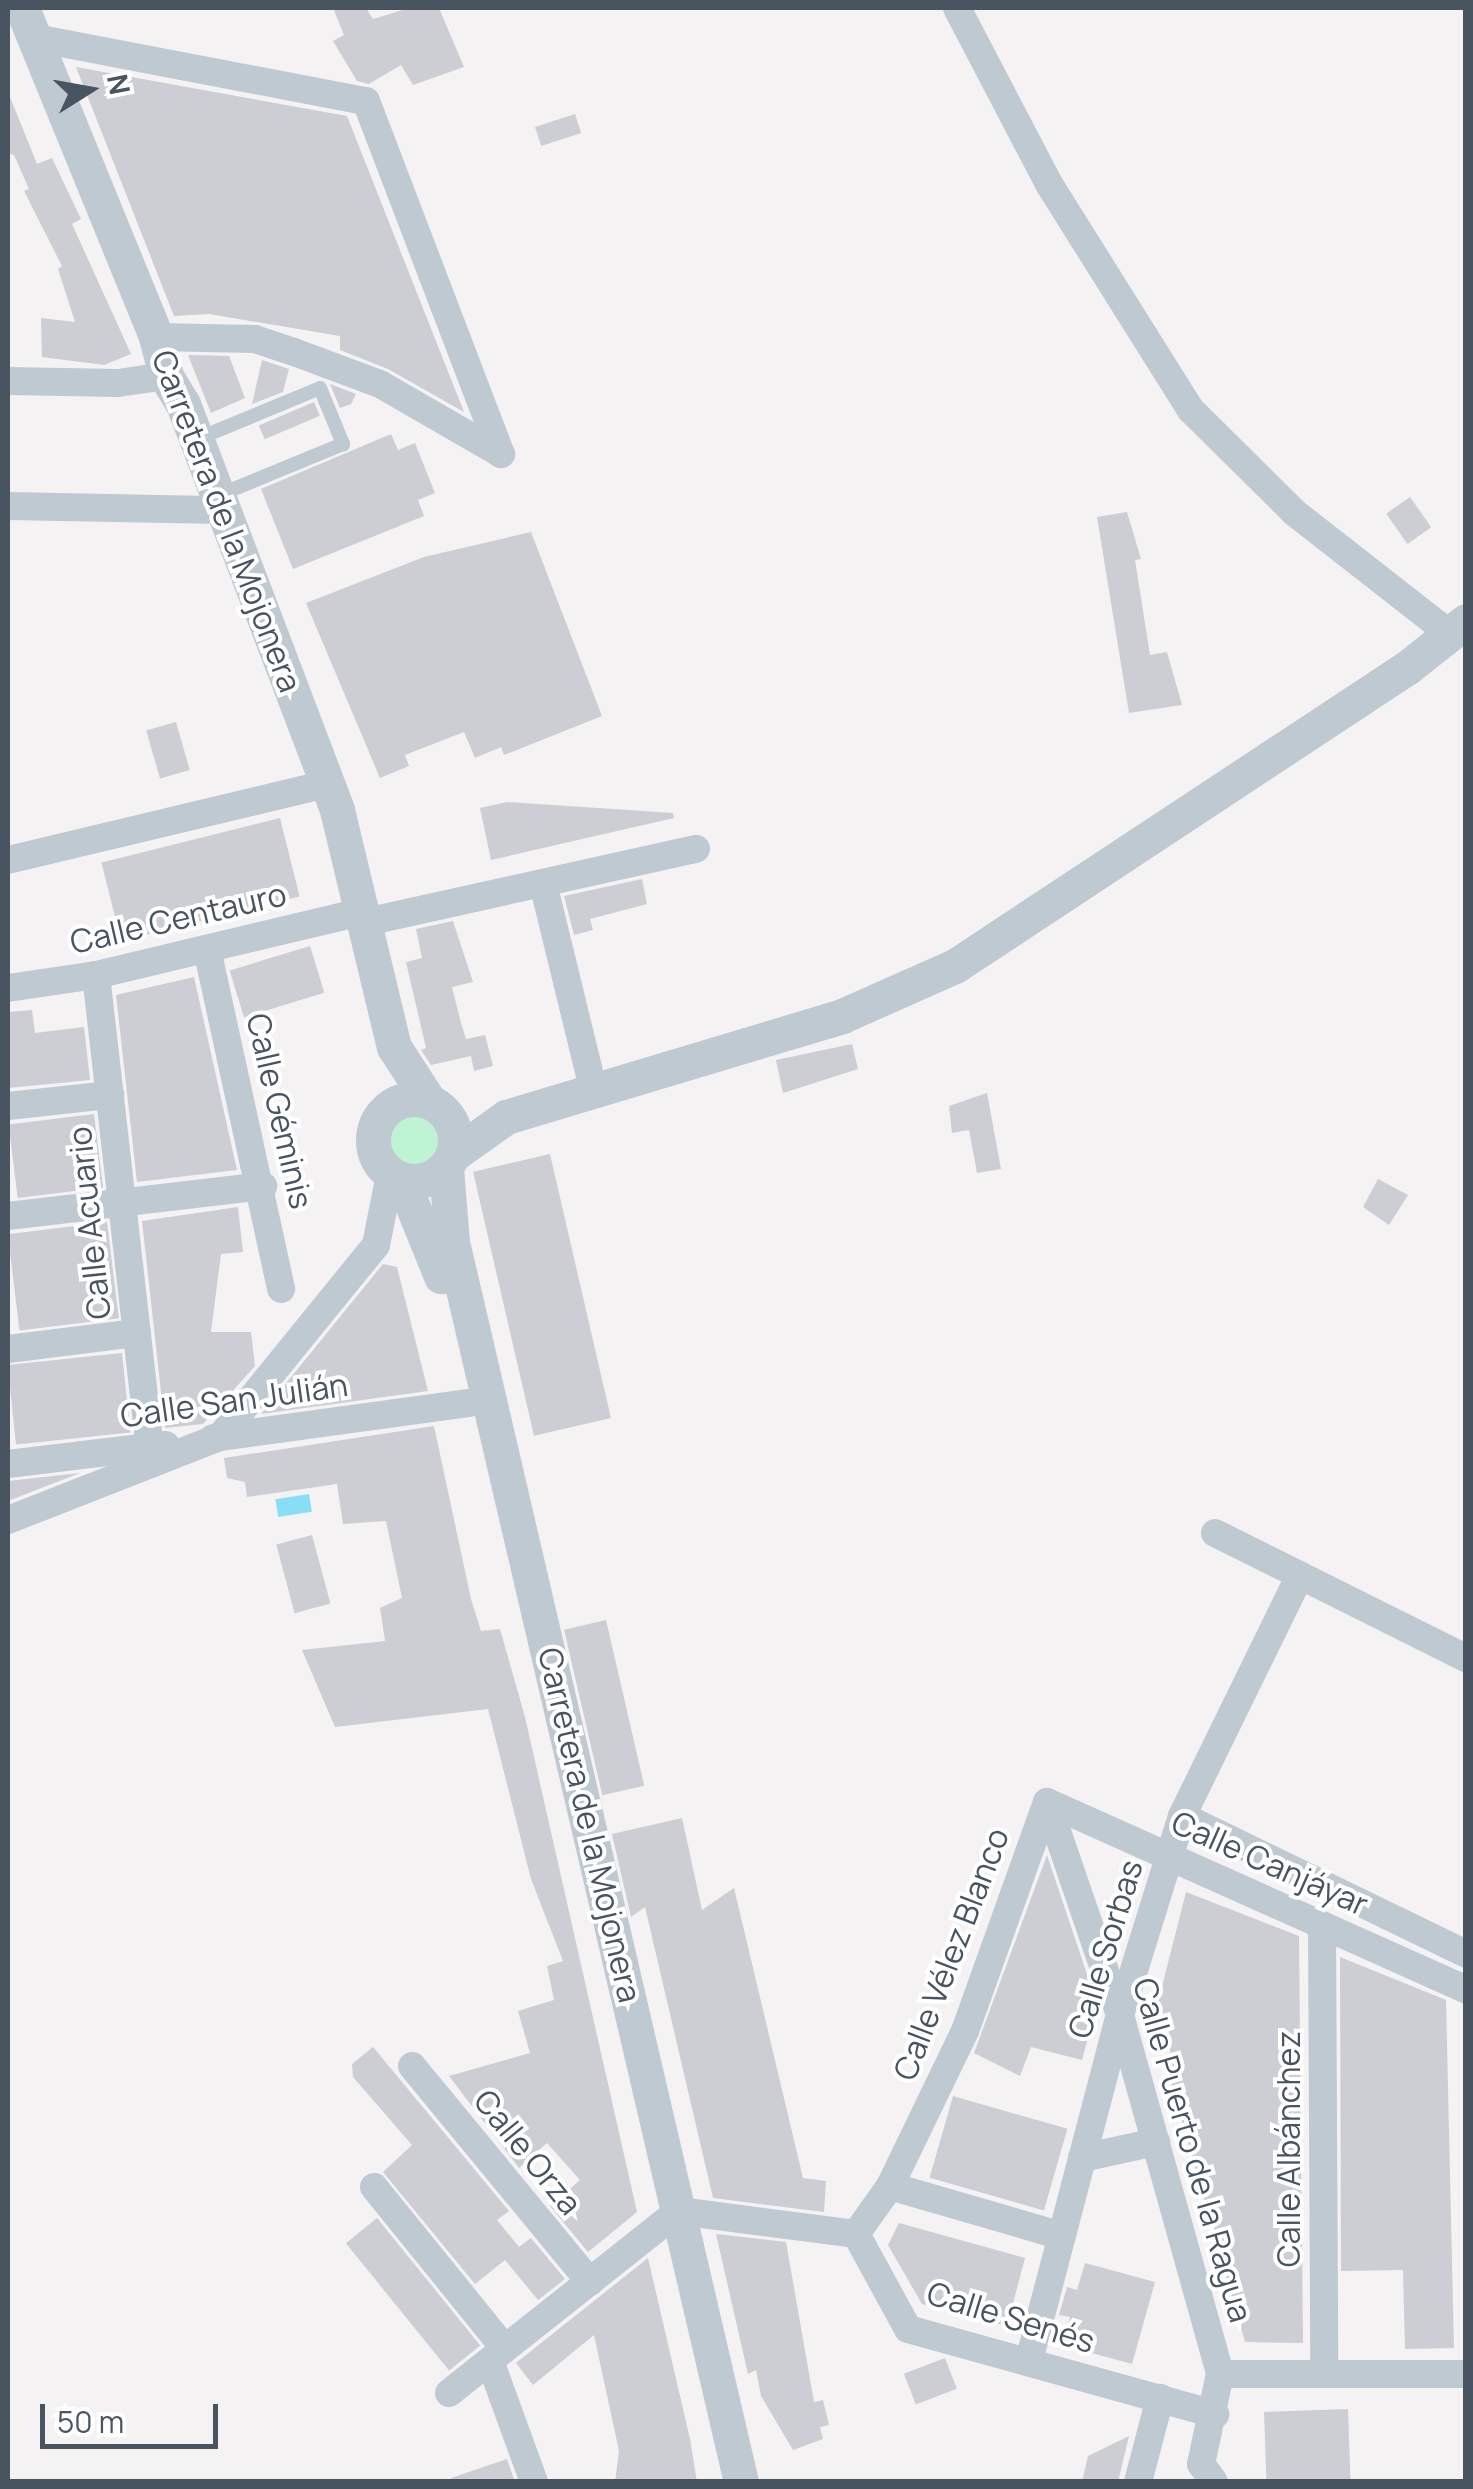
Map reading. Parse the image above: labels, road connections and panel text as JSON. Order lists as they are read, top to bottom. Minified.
{"streets":{"street":["Carretera de la Mojonera","Calle Centauro","Calle Géminis","Calle Acuario","Calle San Julián","Calle Canjáyar","Calle Sorbas","Calle Vélez Blanco","Calle Albánchez","Calle Puerto de la Ragua","Calle Orza","Calle Senés"]},"crossings":[["Carretera de la Mojonera","Calle Centauro"],["Carretera de la Mojonera","Calle San Julián"],["Calle Centauro","Calle Géminis"],["Calle Centauro","Calle Acuario"],["Calle Acuario","Calle San Julián"],["Calle Canjáyar","Calle Sorbas"],["Calle Canjáyar","Calle Vélez Blanco"],["Calle Canjáyar","Calle Albánchez"],["Calle Canjáyar","Calle Puerto de la Ragua"],["Calle Sorbas","Calle Puerto de la Ragua"],["Calle Sorbas","Calle Senés"],["Calle Vélez Blanco","Calle Puerto de la Ragua"],["Calle Vélez Blanco","Calle Senés"],["Calle Puerto de la Ragua","Calle Senés"]],"scale_bar":"50 m","north":"right"}
